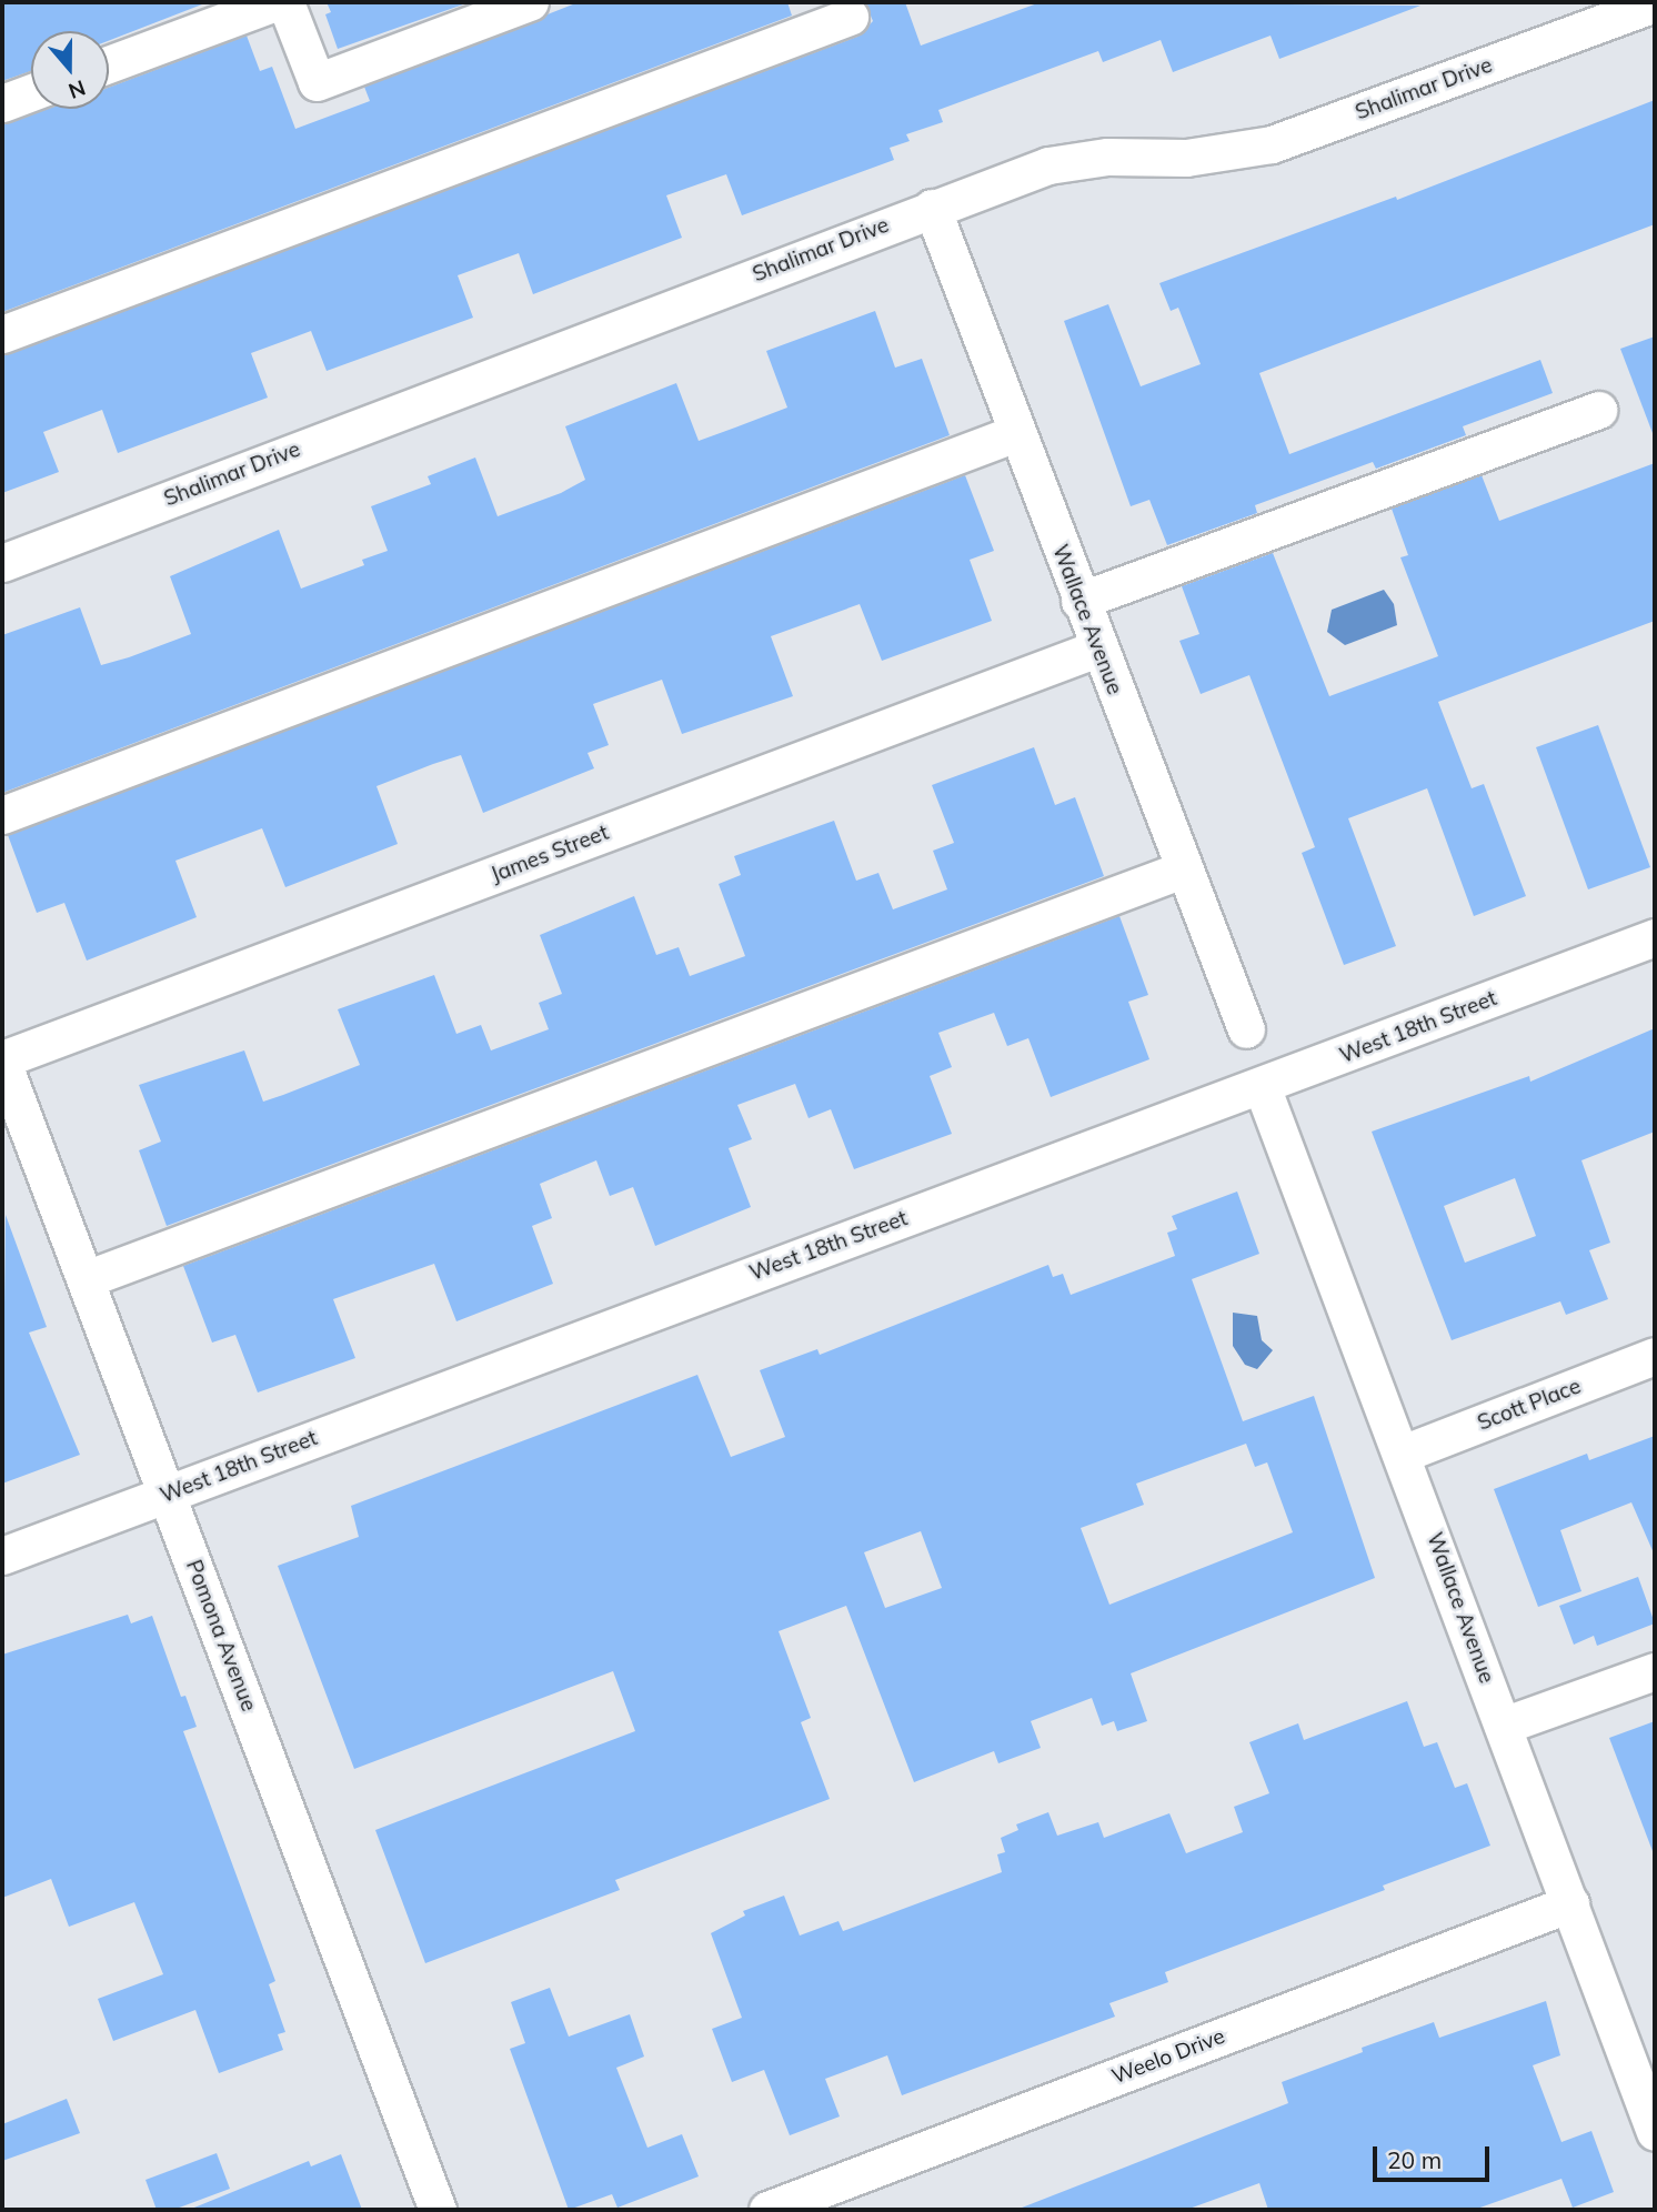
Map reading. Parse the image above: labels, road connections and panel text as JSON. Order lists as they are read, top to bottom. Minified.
{"streets":{"street":["Shalimar Drive","Wallace Avenue","James Street","West 18th Street","Scott Place","Pomona Avenue","Weelo Drive"]},"crossings":[["Shalimar Drive","Wallace Avenue"],["Wallace Avenue","James Street"],["Wallace Avenue","West 18th Street"],["Wallace Avenue","Scott Place"],["Wallace Avenue","Weelo Drive"],["James Street","Pomona Avenue"],["West 18th Street","Pomona Avenue"]],"scale_bar":"20 m","north":"bottom"}
